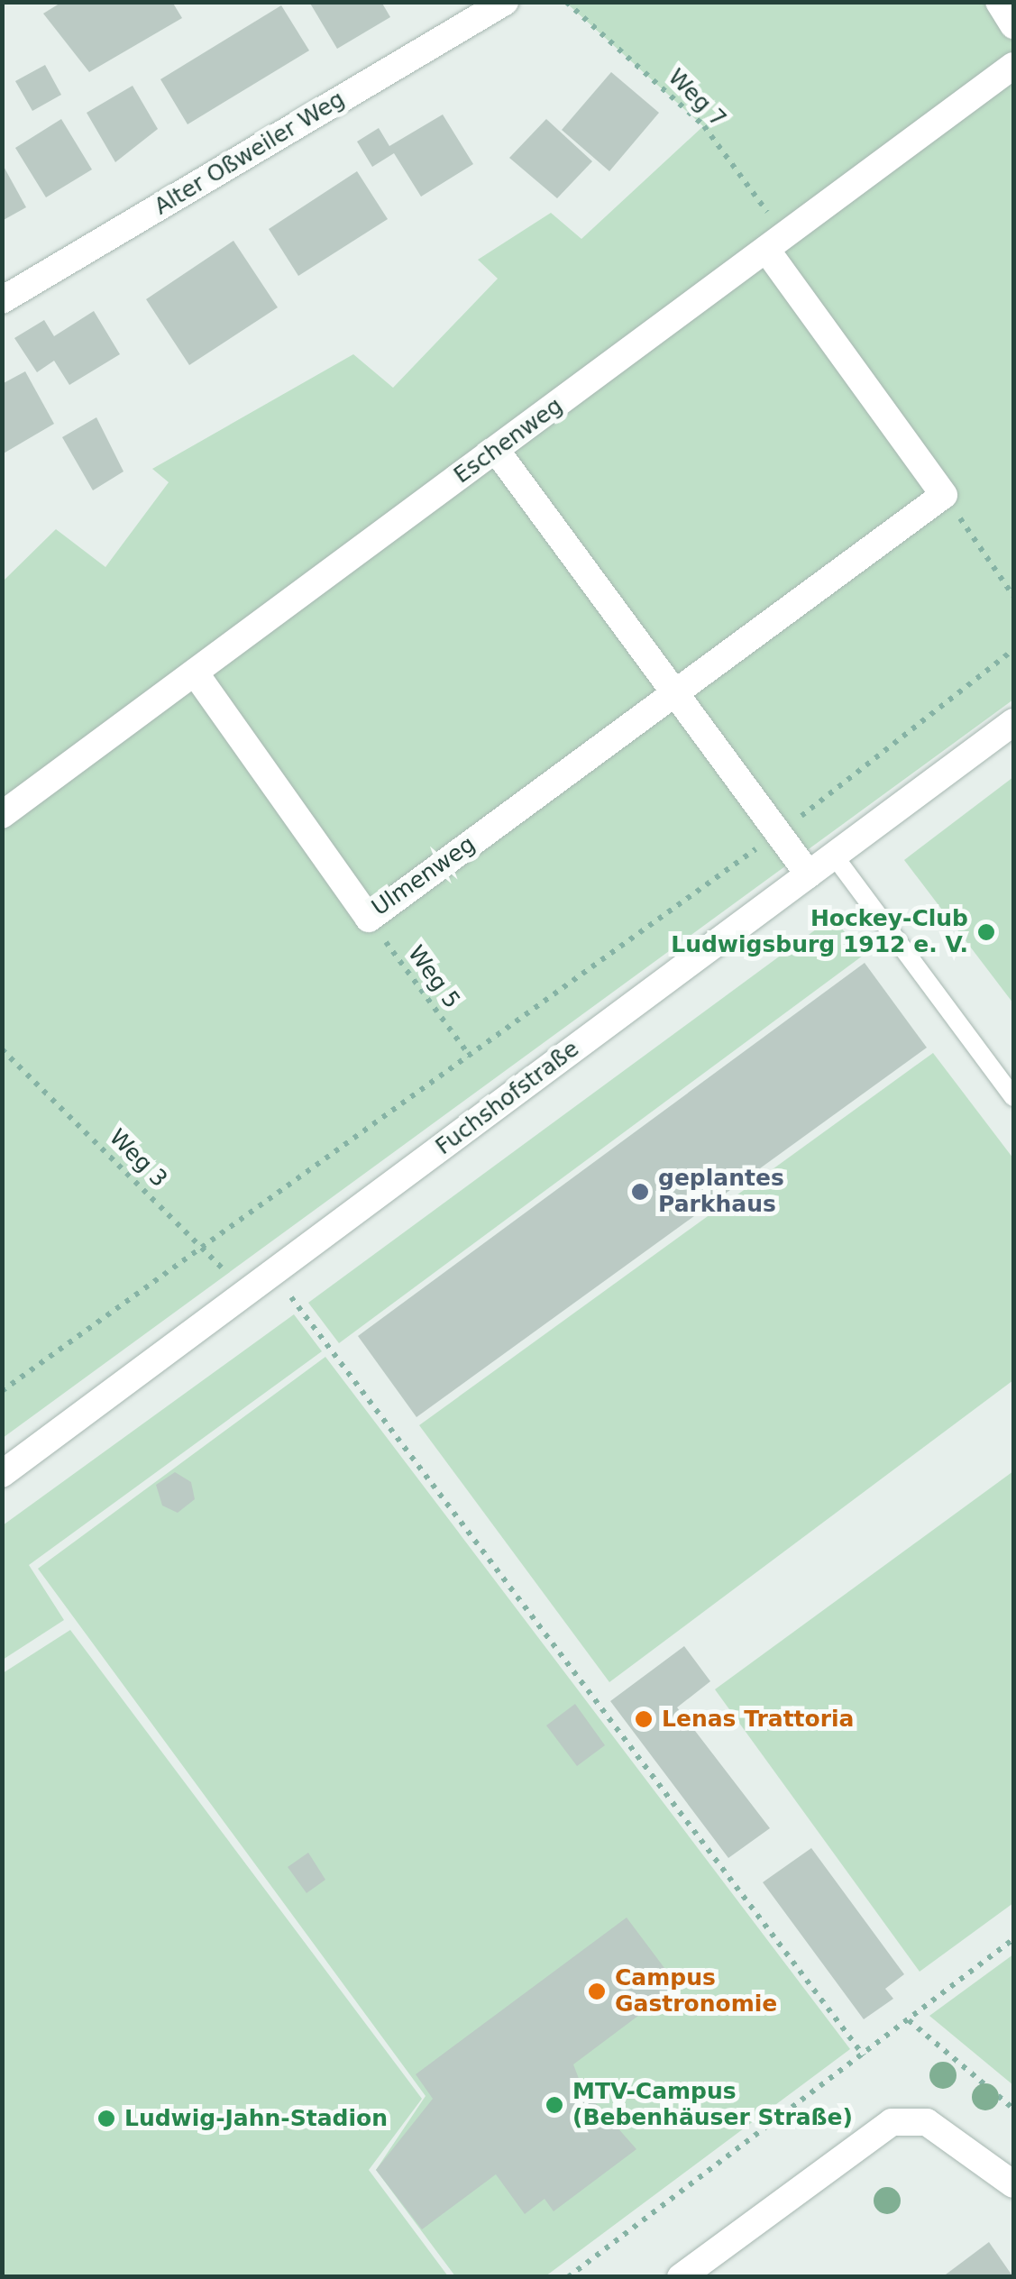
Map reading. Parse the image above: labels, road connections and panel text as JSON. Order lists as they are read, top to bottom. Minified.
{"streets":{"street":["Alter Oßweiler Weg","Eschenweg","Ulmenweg","Fuchshofstraße"],"path":["Weg 7","Weg 5","Weg 3"]},"crossings":[["Weg 7","Eschenweg"],["Eschenweg","Ulmenweg"],["Ulmenweg","Weg 5"],["Fuchshofstraße","Weg 3"]],"places":["Hockey-Club Ludwigsburg 1912 e. V.","geplantes Parkhaus","Lenas Trattoria","Campus Gastronomie","MTV-Campus (Bebenhäuser Straße)","Ludwig-Jahn-Stadion"]}
